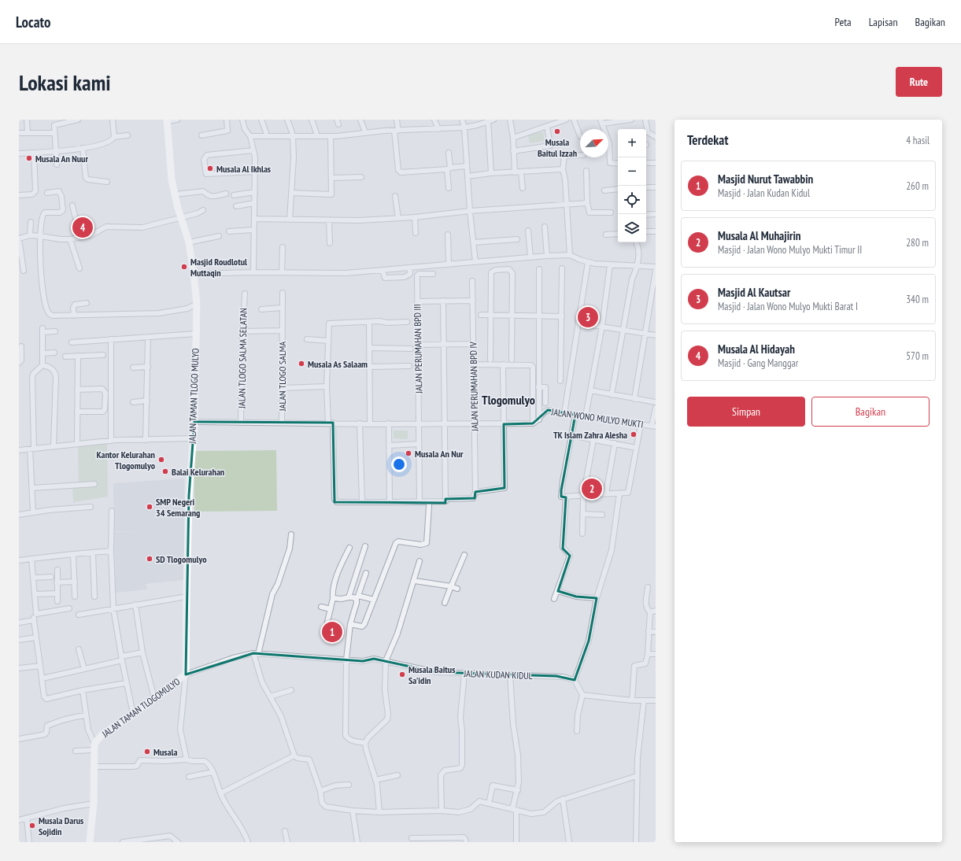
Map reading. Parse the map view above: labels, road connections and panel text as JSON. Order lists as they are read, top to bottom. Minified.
{"streets":{"street":["JALAN PERUMAHAN BPD III","JALAN TLOGO SALMA SELATAN","JALAN TLOGO SALMA","JALAN PERUMAHAN BPD IV","JALAN TAMAN TLOGO MULYO","JALAN WONO MULYO MUKTI","JALAN KUDAN KIDUL","JALAN TAMAN TLOGOMULYO"]},"crossings":[["JALAN TLOGO SALMA SELATAN","JALAN TLOGO SALMA"],["JALAN TAMAN TLOGO MULYO","JALAN KUDAN KIDUL"],["JALAN TAMAN TLOGO MULYO","JALAN TAMAN TLOGOMULYO"],["JALAN KUDAN KIDUL","JALAN TAMAN TLOGOMULYO"]],"districts":["Tlogomulyo"],"places":["Musala Baitul Izzah","Musala An Nuur","Musala Al Ikhlas","Masjid Roudlotul Muttaqin","Musala As Salaam","TK Islam Zahra Alesha","Musala An Nur","Kantor Kelurahan Tlogomulyo","Balai Kelurahan","SMP Negeri 34 Semarang","SD Tlogomulyo","Musala Baitus Sa'idin","Musala","Musala Darus Sojidin"],"north":"top right","page":{"header":"Locato","nav":["Peta","Lapisan","Bagikan"],"buttons":["Rute",["Simpan","Bagikan"]],"title":"Lokasi kami","heading":["Terdekat","4 hasil"],"map_buttons":["+","−"],"list":[{"mark":"1","name":"Masjid Nurut Tawabbin","note":"Masjid · Jalan Kudan Kidul","value":"260 m"},{"mark":"2","name":"Musala Al Muhajirin","note":"Masjid · Jalan Wono Mulyo Mukti Timur II","value":"280 m"},{"mark":"3","name":"Masjid Al Kautsar","note":"Masjid · Jalan Wono Mulyo Mukti Barat I","value":"340 m"},{"mark":"4","name":"Musala Al Hidayah","note":"Masjid · Gang Manggar","value":"570 m"}],"pins":["4","3","2","1"]}}
